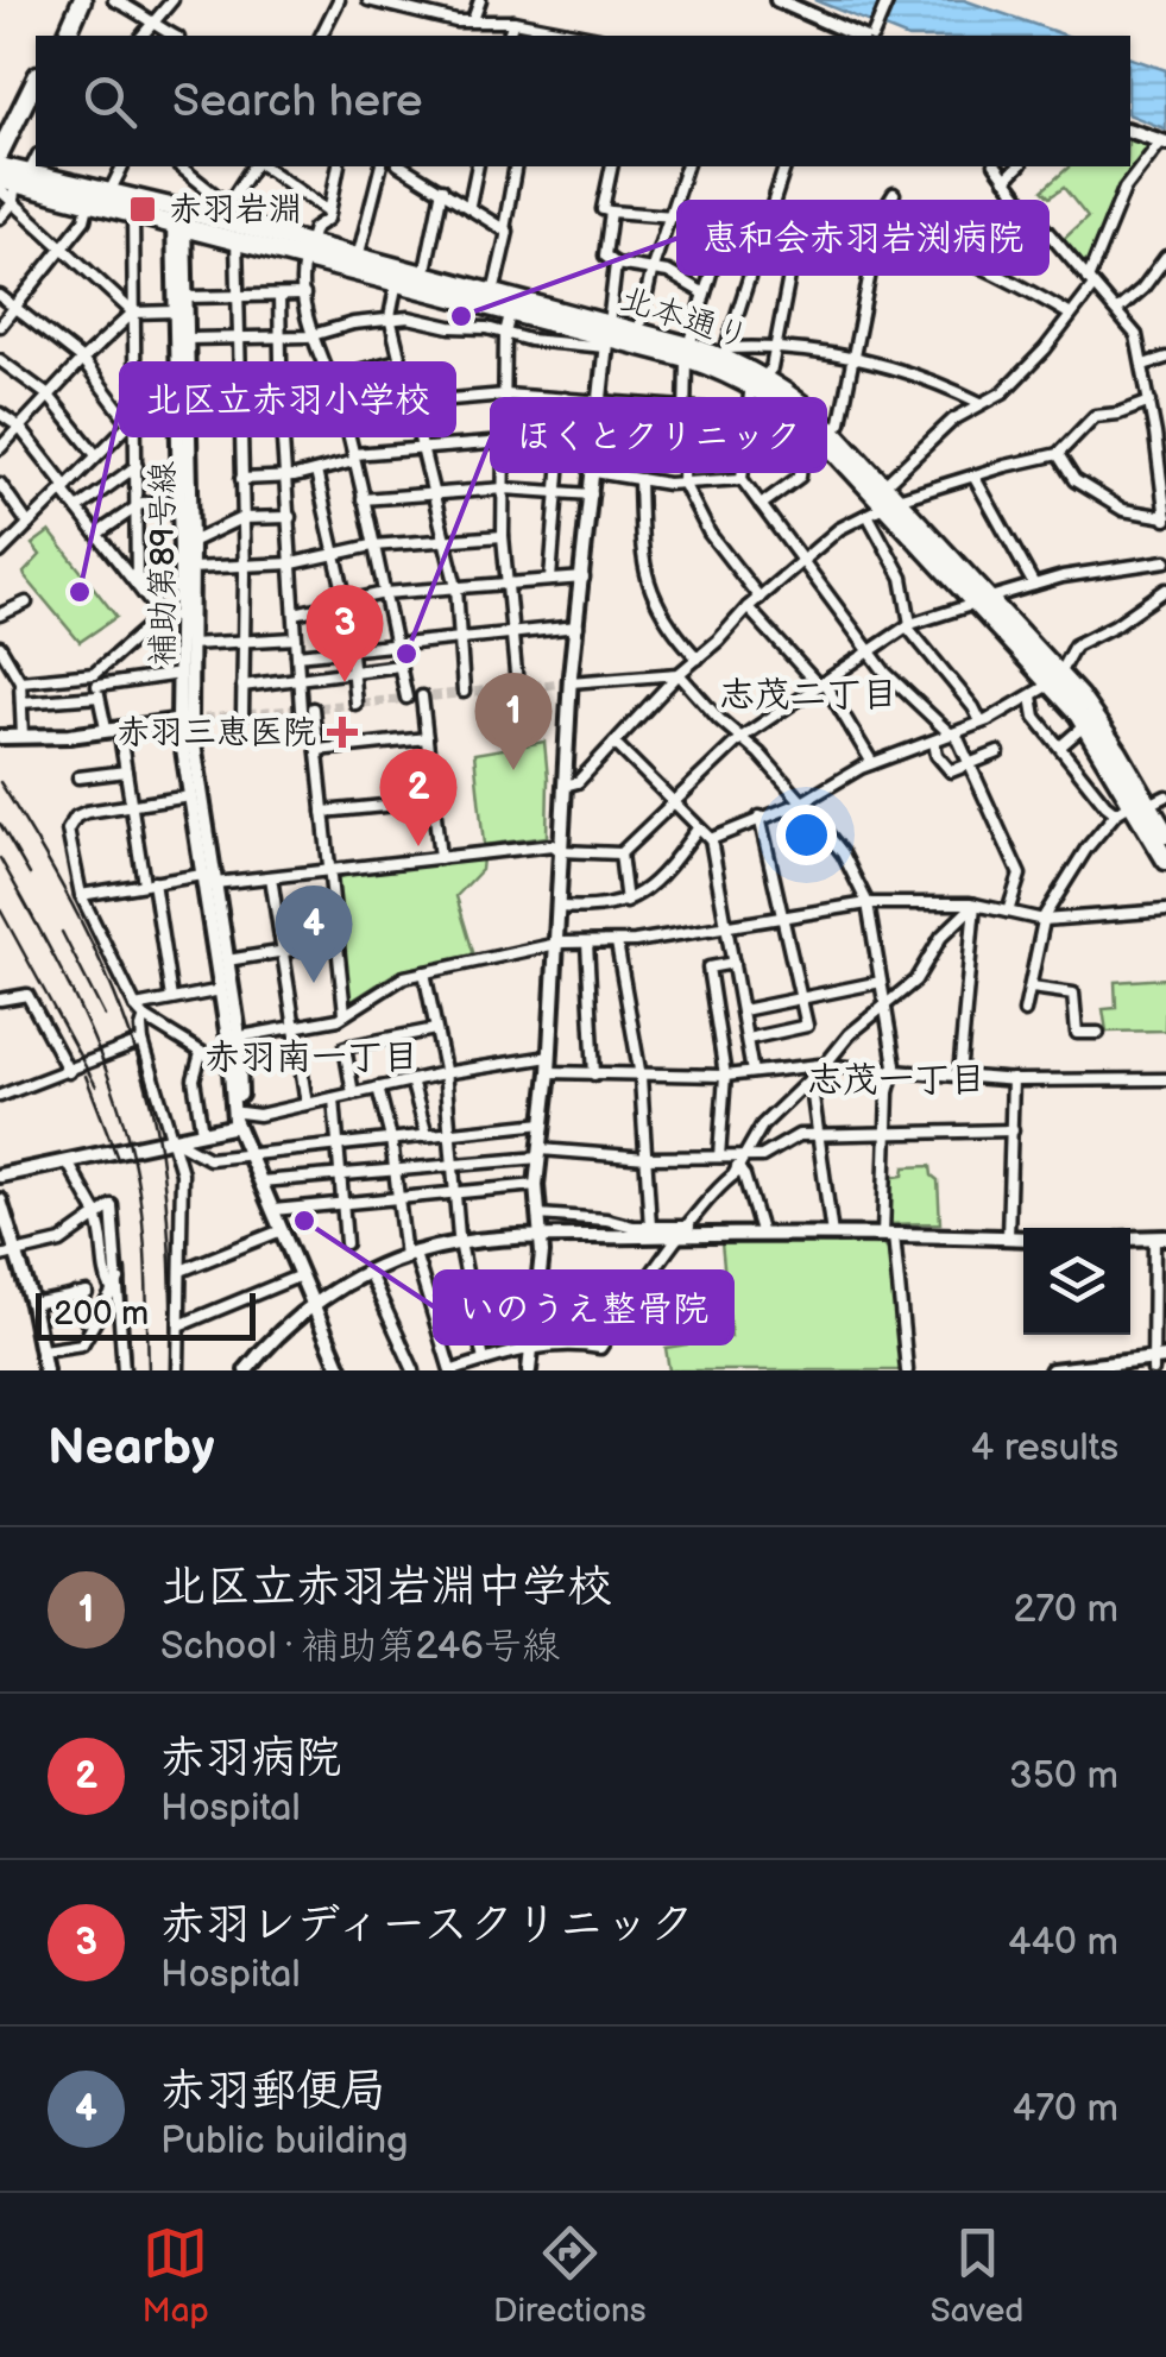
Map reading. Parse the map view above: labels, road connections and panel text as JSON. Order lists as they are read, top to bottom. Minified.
{"streets":{"highway":["北本通り"],"street":["補助第89号線"]},"crossings":[["北本通り","補助第89号線"]],"districts":["志茂二丁目","赤羽南一丁目","志茂一丁目"],"places":{"transit":["赤羽岩淵"],"other":["恵和会赤羽岩渕病院","北区立赤羽小学校","ほくとクリニック","いのうえ整骨院"],"health":["赤羽三恵医院"]},"scale_bar":"200 m","page":{"search":"Search here","pins":["3","1","2","4"],"scale":"200 m","heading":["Nearby","4 results"],"list":[{"mark":"1","name":"北区立赤羽岩淵中学校","note":"School · 補助第246号線","value":"270 m"},{"mark":"2","name":"赤羽病院","note":"Hospital","value":"350 m"},{"mark":"3","name":"赤羽レディースクリニック","note":"Hospital","value":"440 m"},{"mark":"4","name":"赤羽郵便局","note":"Public building","value":"470 m"}],"nav":["Map","Directions","Saved"]}}
